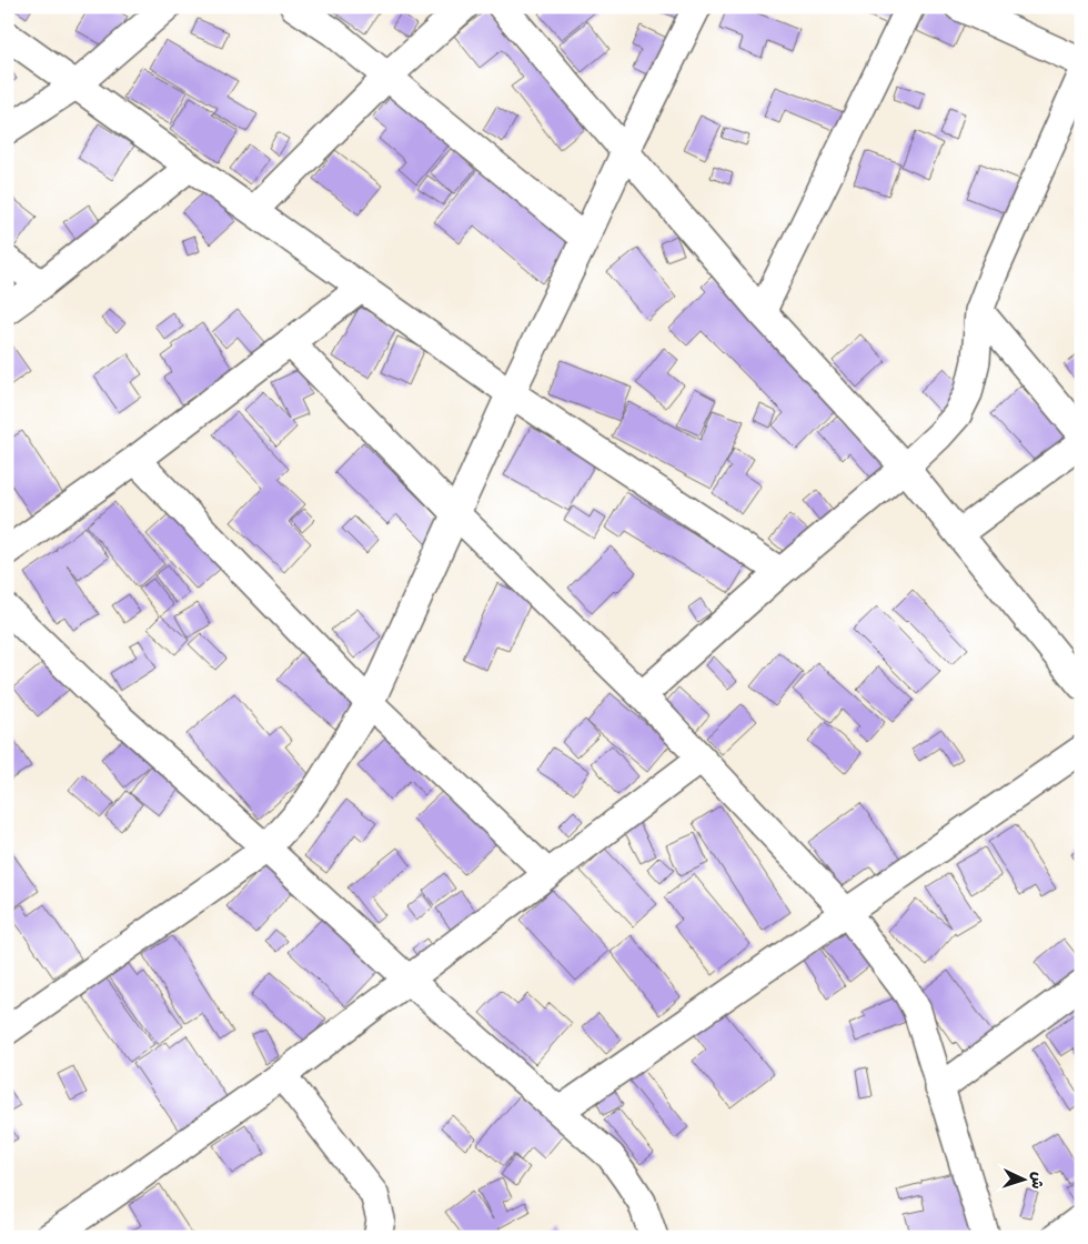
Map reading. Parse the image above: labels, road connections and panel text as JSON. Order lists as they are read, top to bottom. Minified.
{"north":"right"}
